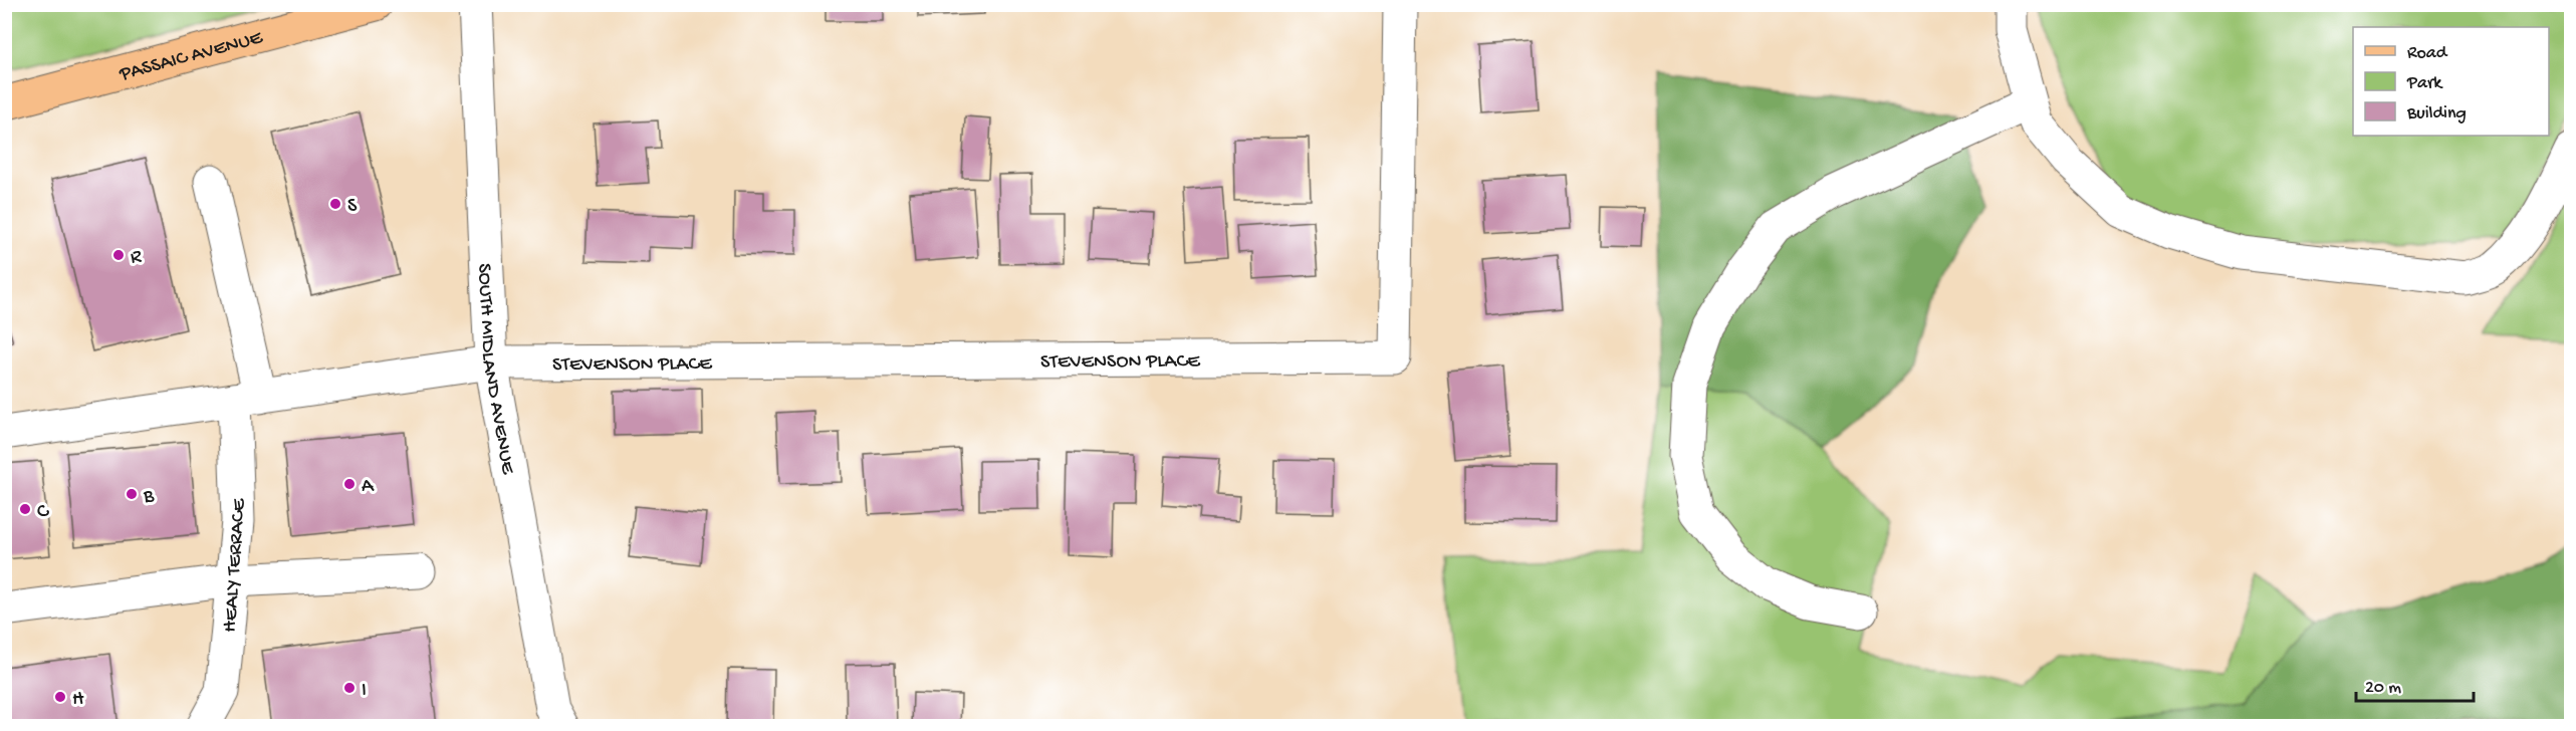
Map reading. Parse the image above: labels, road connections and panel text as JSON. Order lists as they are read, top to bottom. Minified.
{"streets":{"main road":["PASSAIC AVENUE"],"street":["STEVENSON PLACE","SOUTH MIDLAND AVENUE","HEALY TERRACE"]},"crossings":[["STEVENSON PLACE","SOUTH MIDLAND AVENUE"]],"places":["S","R","A","B","C","I","H"],"legend":["Road","Park","Building"],"scale_bar":"20 m"}
